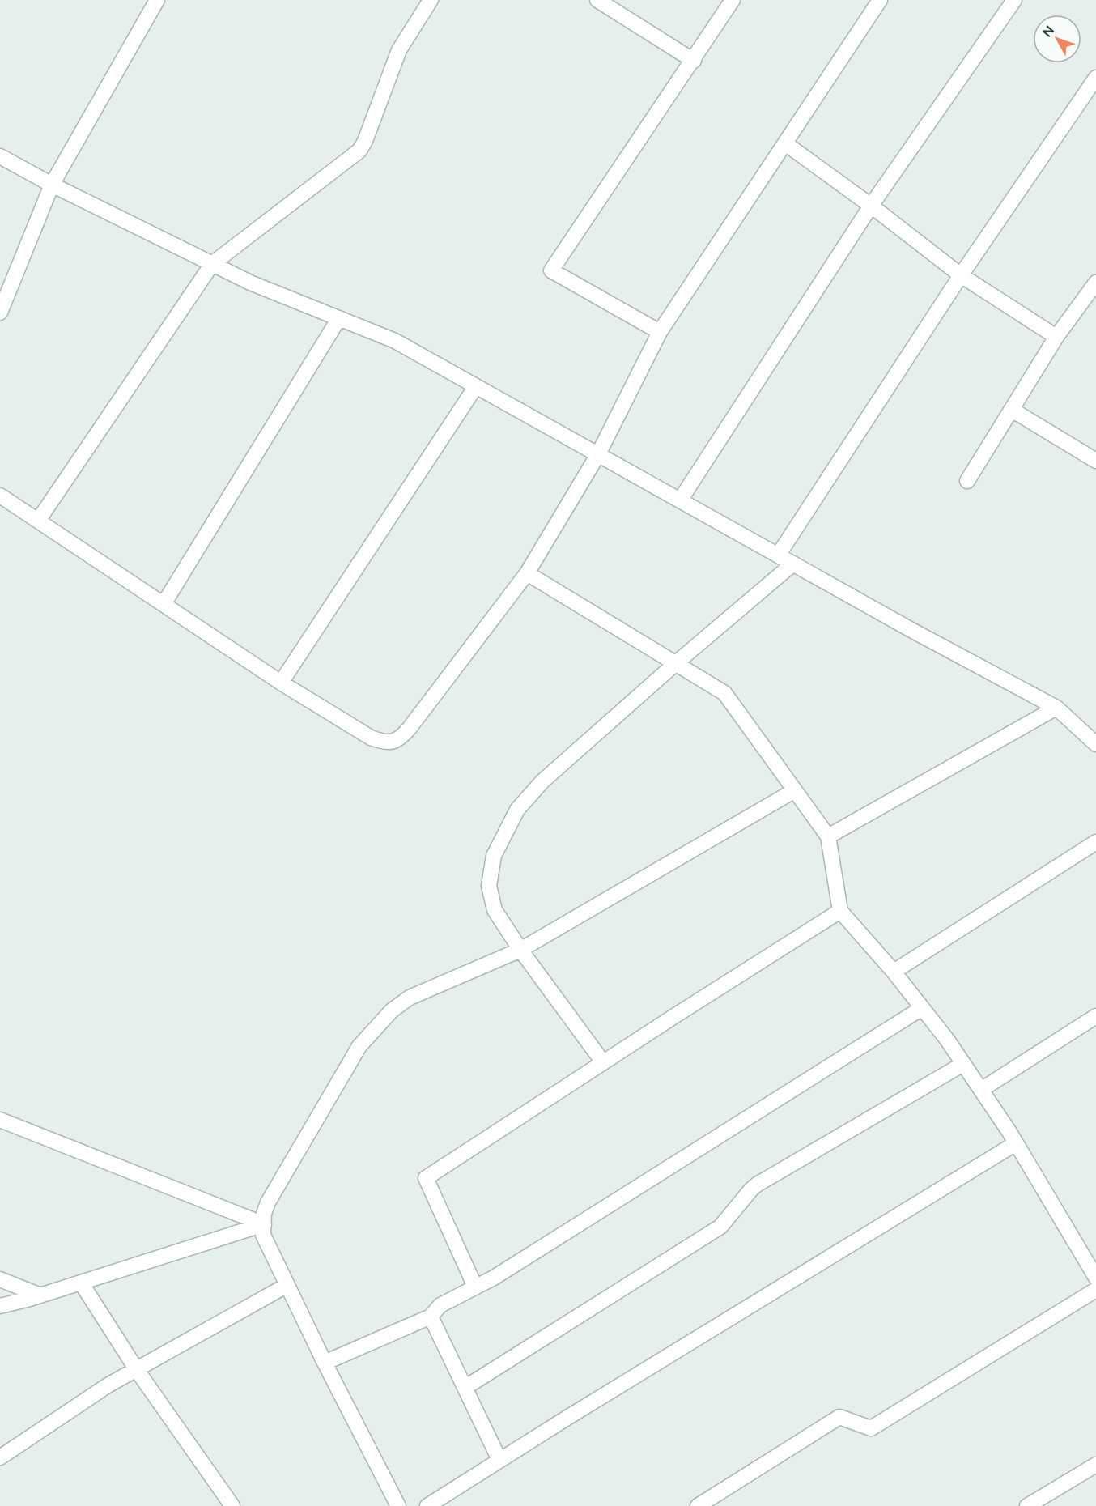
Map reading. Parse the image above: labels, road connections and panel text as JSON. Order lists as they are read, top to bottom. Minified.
{"north":"top left"}
